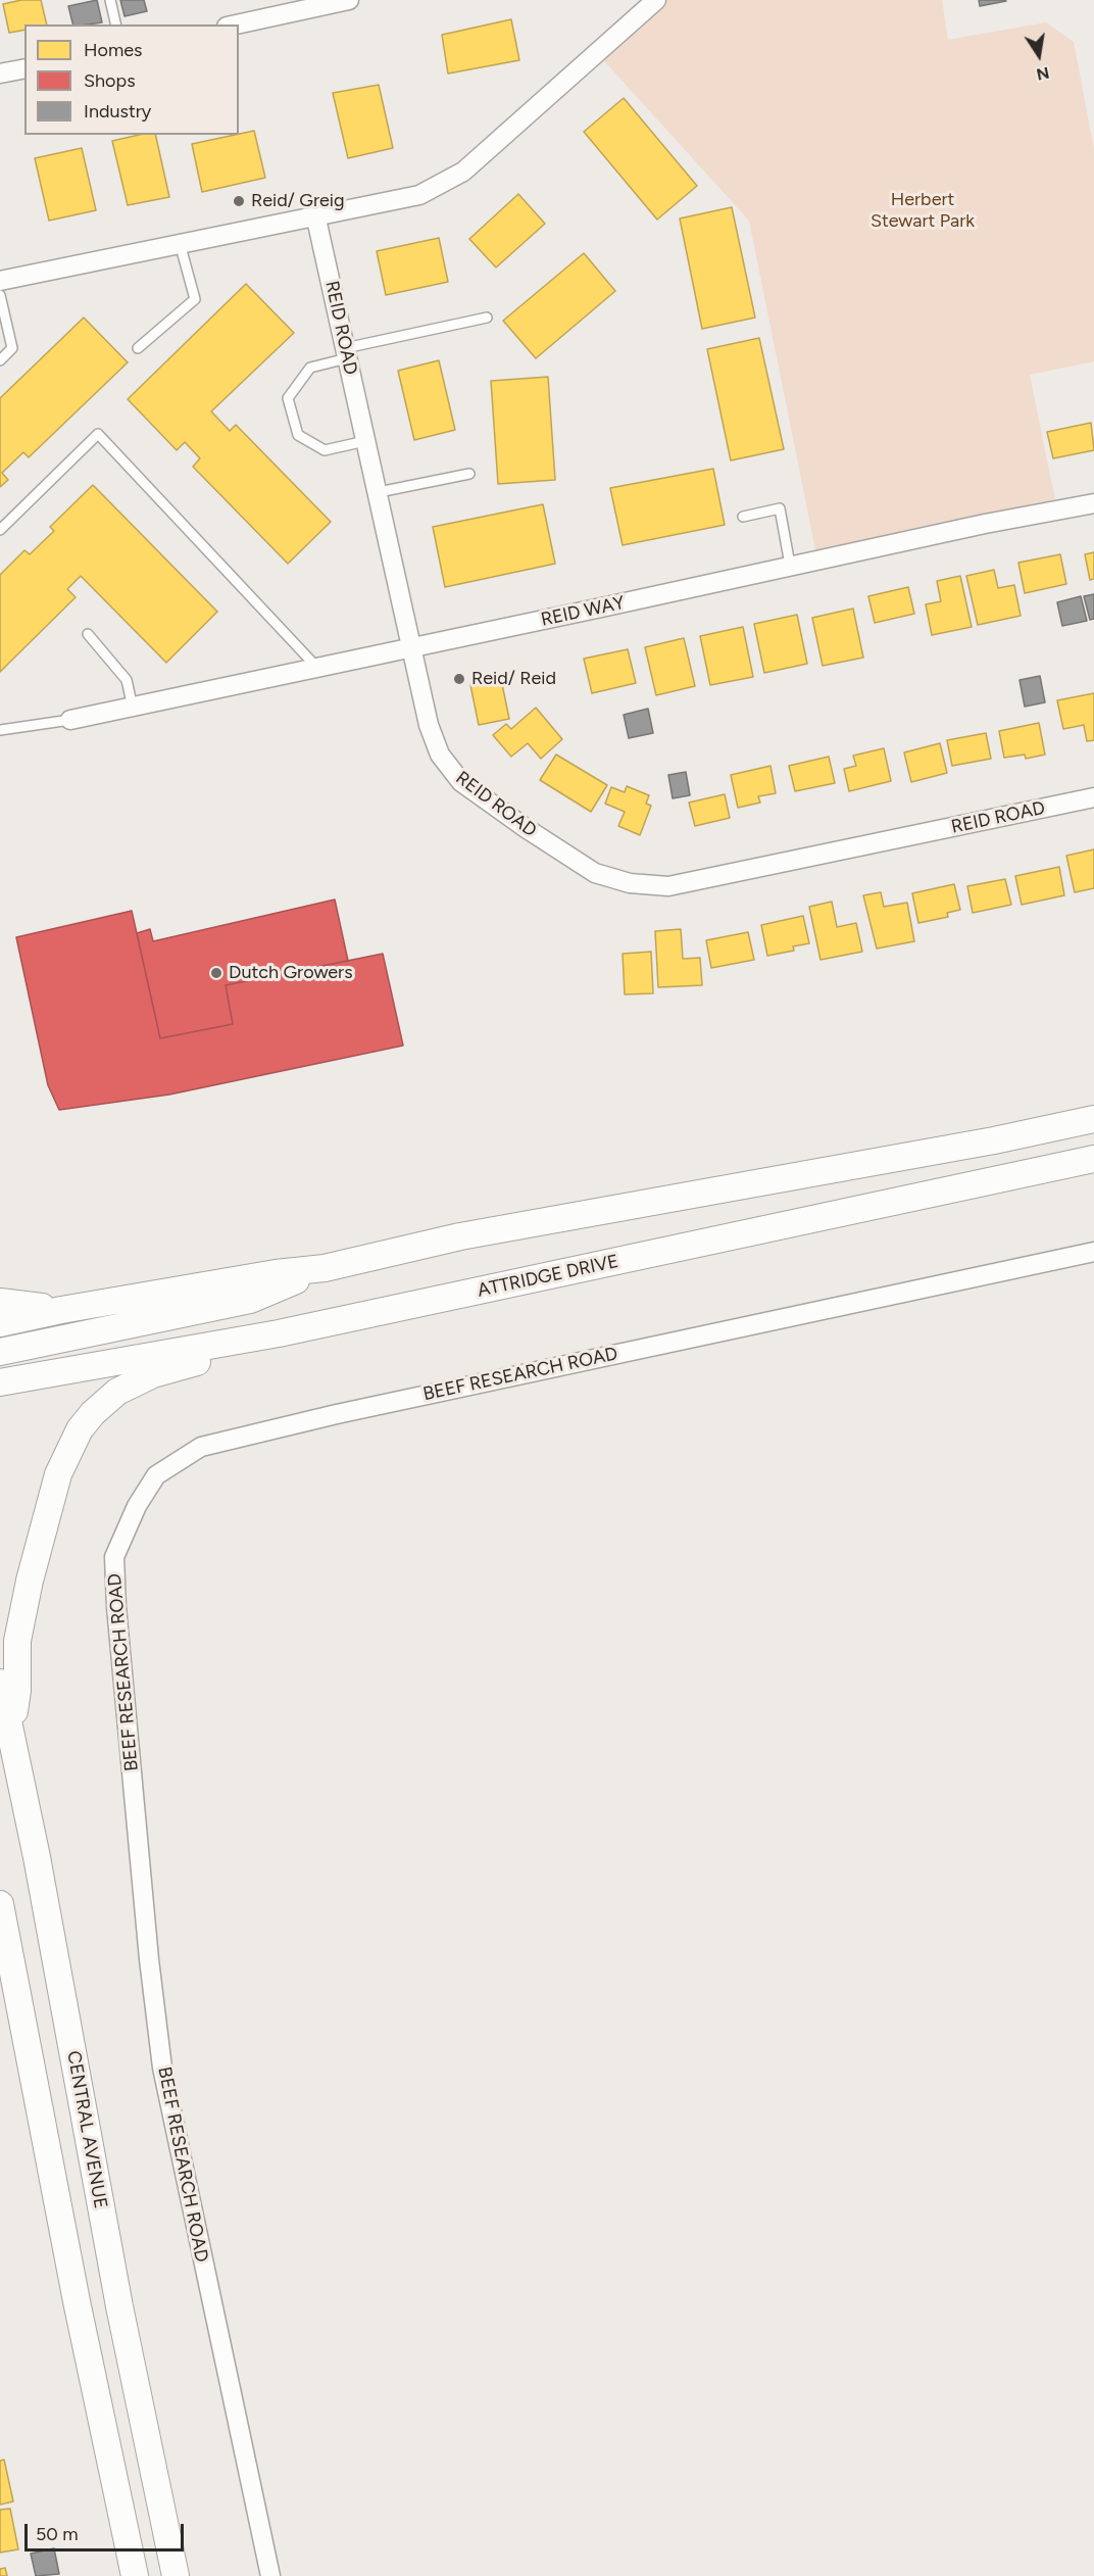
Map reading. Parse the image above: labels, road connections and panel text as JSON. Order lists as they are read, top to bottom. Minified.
{"streets":{"main road":["ATTRIDGE DRIVE","CENTRAL AVENUE"],"street":["REID ROAD","REID WAY","BEEF RESEARCH ROAD"]},"crossings":[["REID ROAD","REID WAY"]],"parks":["Herbert Stewart Park"],"places":["Reid/ Greig","Reid/ Reid","Dutch Growers"],"legend":["Homes","Shops","Industry"],"scale_bar":"50 m","north":"bottom"}
